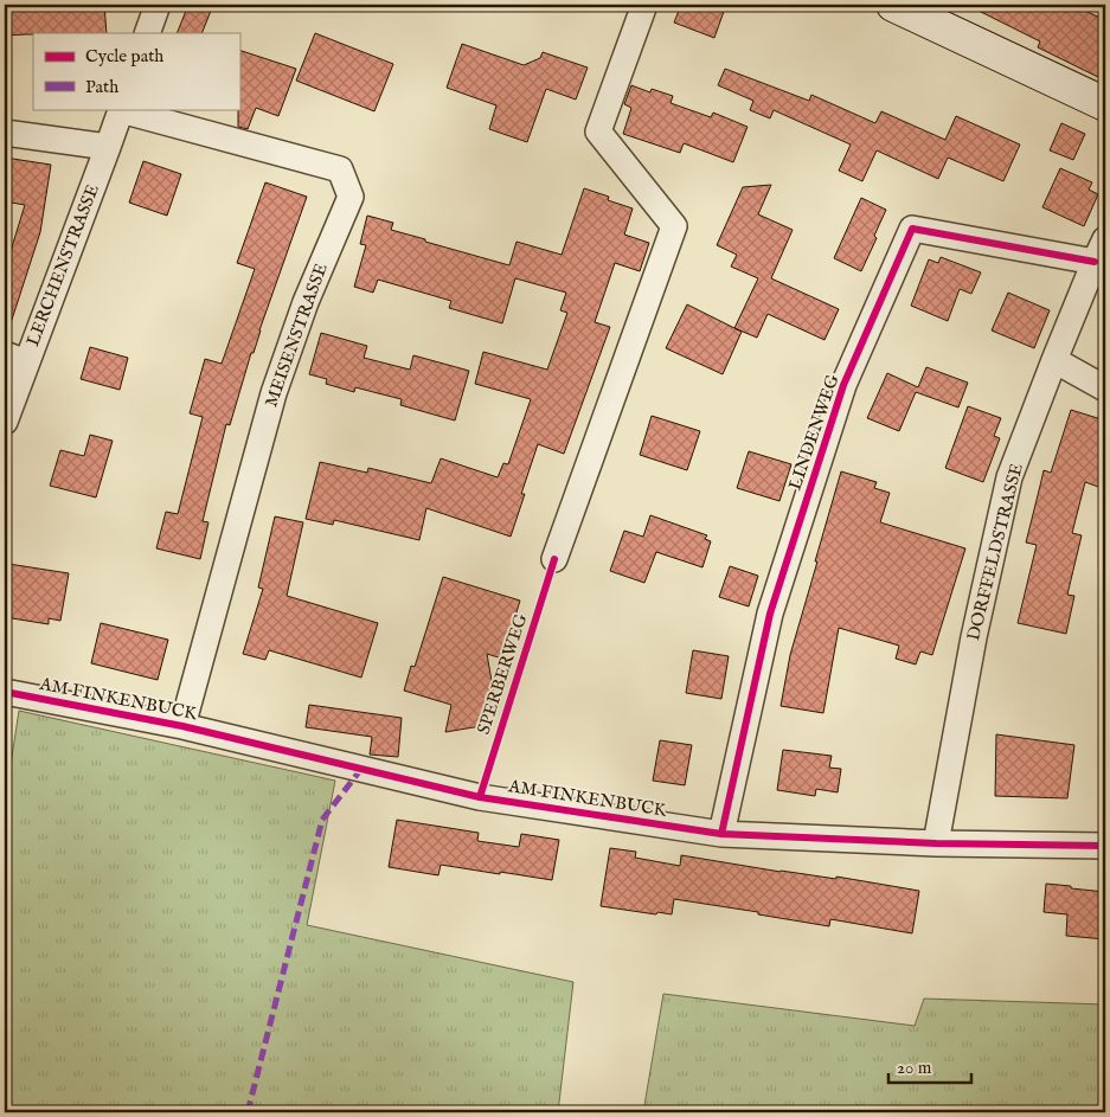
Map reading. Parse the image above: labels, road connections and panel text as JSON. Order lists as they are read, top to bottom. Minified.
{"streets":{"street":["LERCHENSTRASSE","MEISENSTRASSE","LINDENWEG","DORFFELDSTRASSE","AM FINKENBUCK"],"cycle path":["SPERBERWEG"]},"crossings":[["LERCHENSTRASSE","MEISENSTRASSE"],["MEISENSTRASSE","AM FINKENBUCK"],["LINDENWEG","DORFFELDSTRASSE"],["LINDENWEG","AM FINKENBUCK"],["DORFFELDSTRASSE","AM FINKENBUCK"]],"legend":["Cycle path","Path"],"scale_bar":"20 m"}
